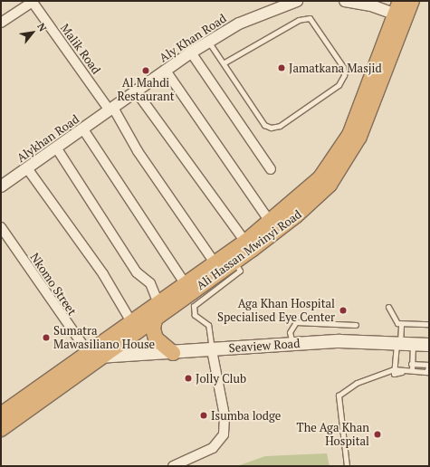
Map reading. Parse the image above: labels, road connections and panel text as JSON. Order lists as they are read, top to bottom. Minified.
{"streets":{"highway":["Ali Hassan Mwinyi Road"],"main road":["Seaview Road"],"street":["Aly Khan Road","Malik Road","Alykhan Road","Nkomo Street"]},"crossings":[["Aly Khan Road","Malik Road"],["Aly Khan Road","Alykhan Road"],["Malik Road","Alykhan Road"],["Malik Road","Ali Hassan Mwinyi Road"],["Ali Hassan Mwinyi Road","Nkomo Street"],["Ali Hassan Mwinyi Road","Seaview Road"],["Nkomo Street","Seaview Road"]],"places":["Jamatkana Masjid","Al Mahdi Restaurant","Aga Khan Hospital Specialised Eye Center","Sumatra Mawasiliano House","Jolly Club","Isumba lodge","The Aga Khan Hospital"],"north":"top right"}
